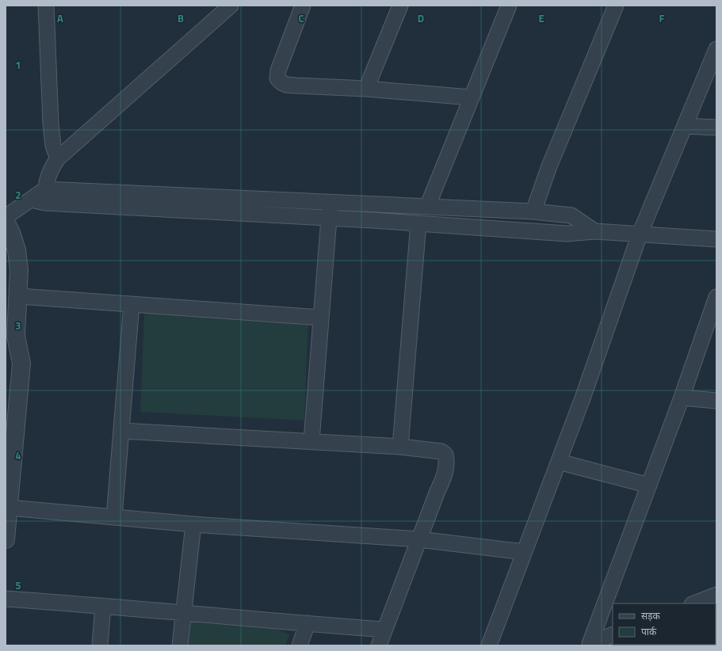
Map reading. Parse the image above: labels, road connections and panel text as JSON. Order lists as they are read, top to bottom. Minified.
{"legend":["सड़क","पार्क"],"grid":{"columns":["A","B","C","D","E","F"],"rows":["1","2","3","4","5"]}}
